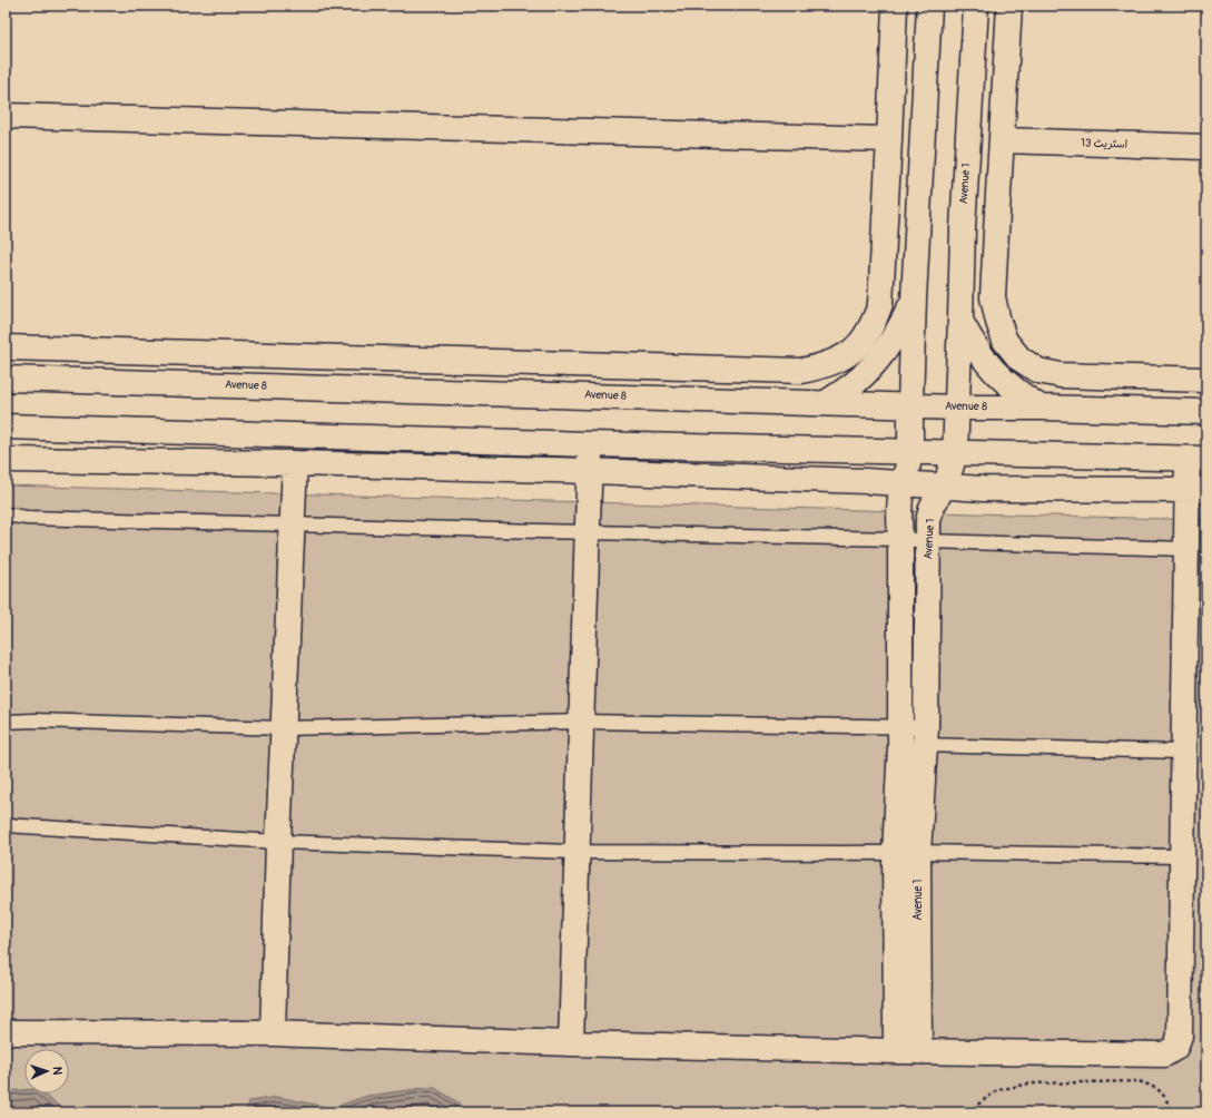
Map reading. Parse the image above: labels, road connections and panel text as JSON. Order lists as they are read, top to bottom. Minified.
{"streets":{"street":["اسٹریٹ 13","Avenue 1","Avenue 8"]},"crossings":[["Avenue 1","Avenue 8"]],"north":"right"}
